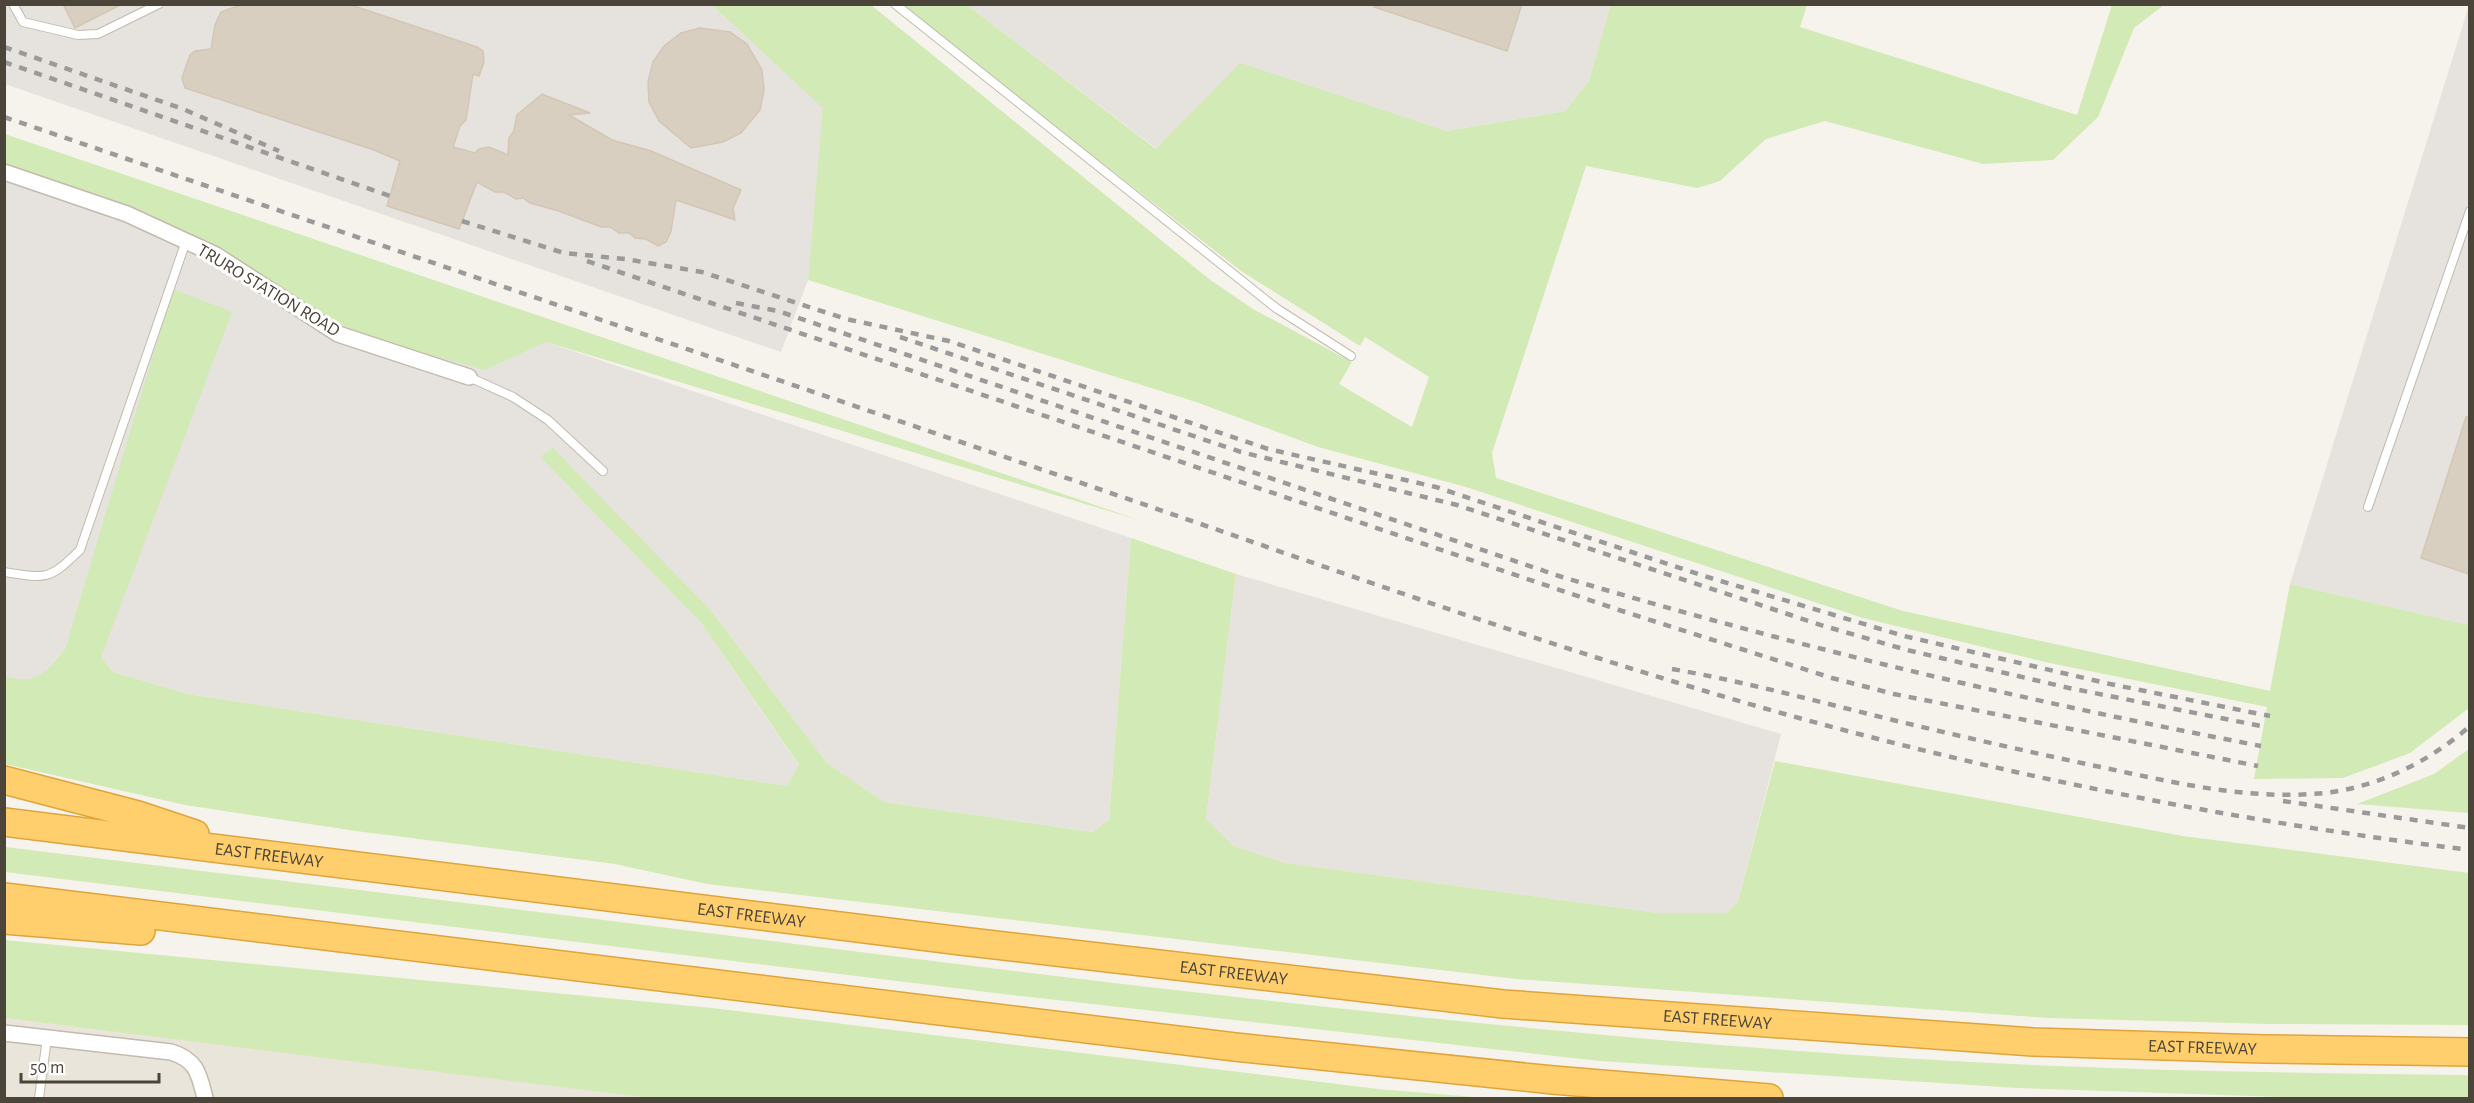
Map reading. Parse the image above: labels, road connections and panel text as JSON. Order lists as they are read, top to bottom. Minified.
{"streets":{"highway":["EAST FREEWAY"],"street":["TRURO STATION ROAD"]},"scale_bar":"50 m"}
